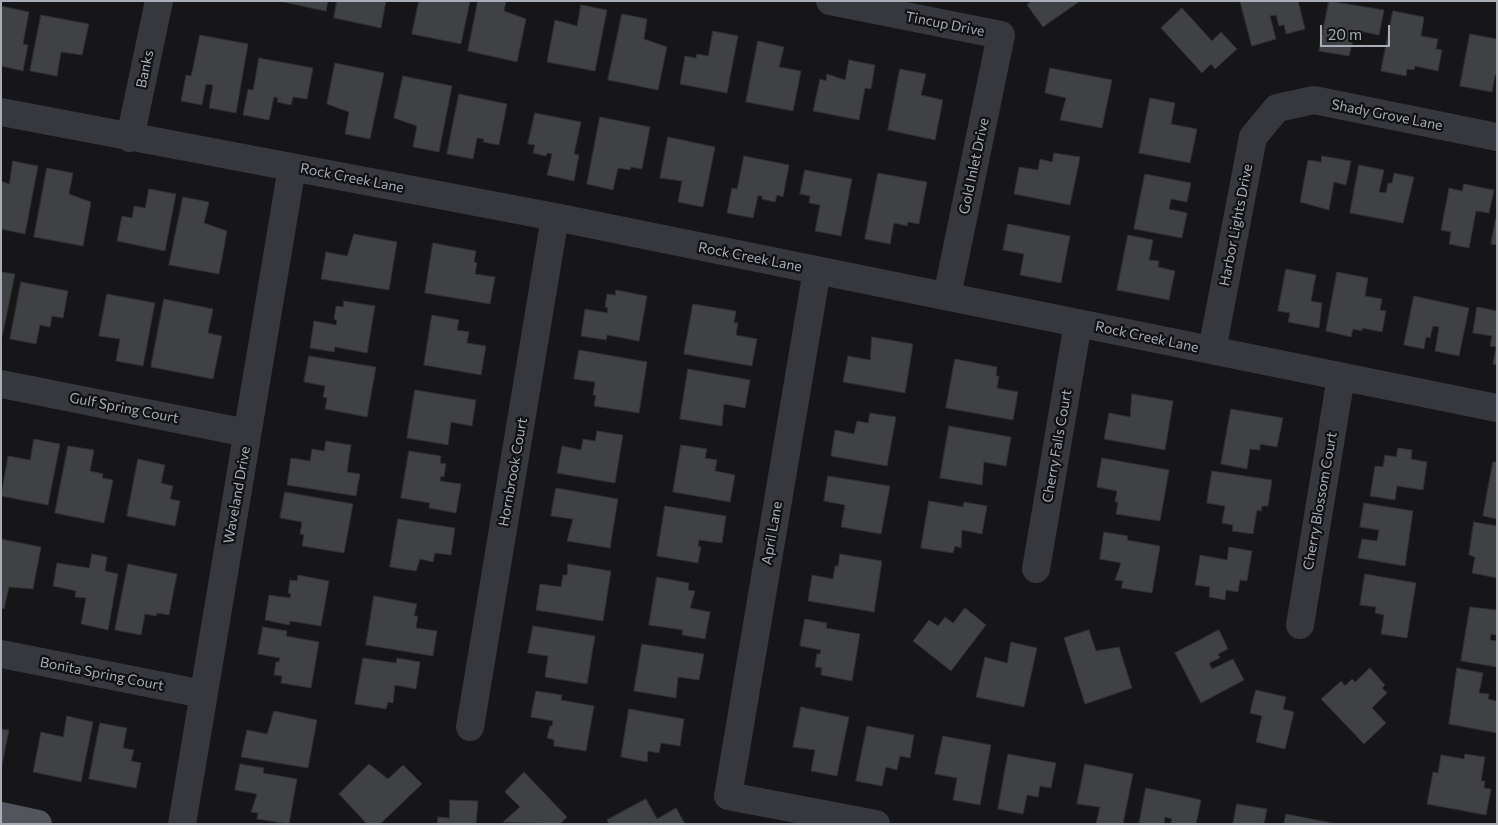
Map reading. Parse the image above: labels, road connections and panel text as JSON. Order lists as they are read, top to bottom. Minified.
{"streets":{"street":["Tincup Drive","Banks","Shady Grove Lane","Gold Inlet Drive","Rock Creek Lane","Harbor Lights Drive","Gulf Spring Court","Cherry Falls Court","Hornbrook Court","Waveland Drive","Cherry Blossom Court","April Lane","Bonita Spring Court"]},"crossings":[["Tincup Drive","Gold Inlet Drive"],["Banks","Rock Creek Lane"],["Shady Grove Lane","Harbor Lights Drive"],["Gold Inlet Drive","Rock Creek Lane"],["Rock Creek Lane","Harbor Lights Drive"],["Rock Creek Lane","Cherry Falls Court"],["Rock Creek Lane","Hornbrook Court"],["Rock Creek Lane","Waveland Drive"],["Rock Creek Lane","Cherry Blossom Court"],["Rock Creek Lane","April Lane"],["Gulf Spring Court","Waveland Drive"],["Waveland Drive","Bonita Spring Court"]],"scale_bar":"20 m"}
